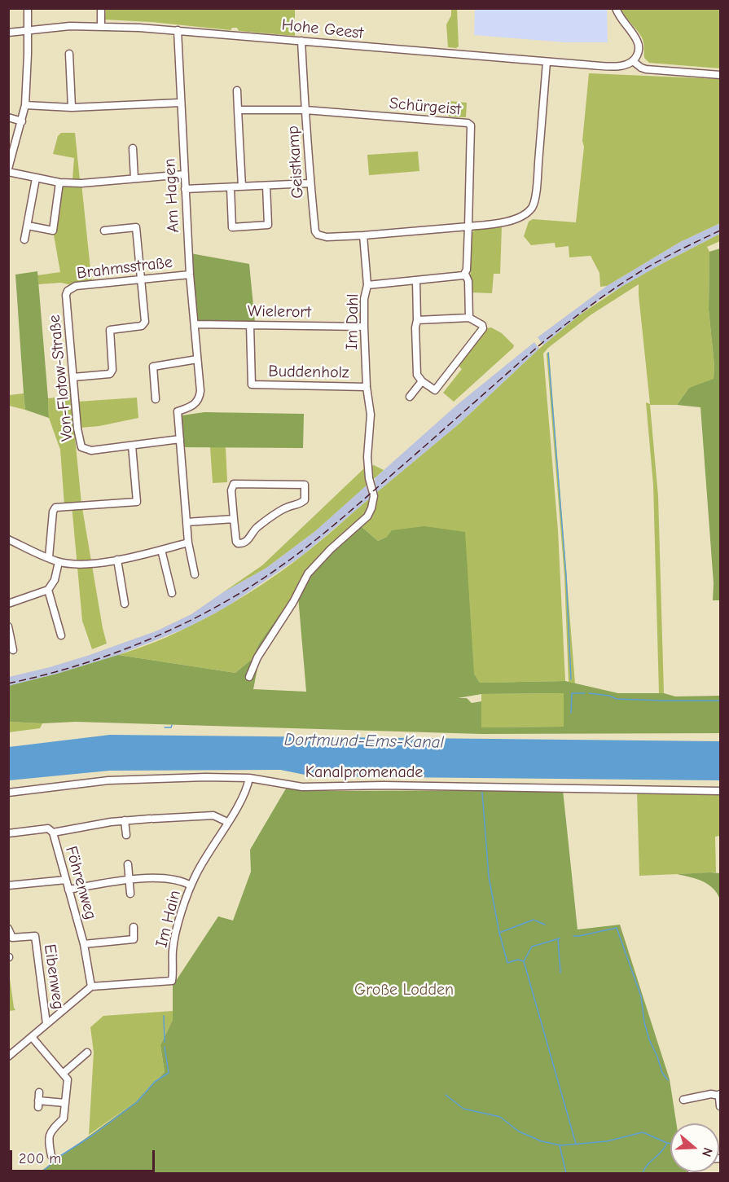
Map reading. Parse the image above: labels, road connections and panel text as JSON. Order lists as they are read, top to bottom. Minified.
{"streets":{"street":["Hohe Geest","Schürgeist","Geistkamp","Am Hagen","Brahmsstraße","Wielerort","Im Dahl","Buddenholz","Von-Flotow-Straße","Kanalpromenade","Föhrenweg","Im Hain","Eibenweg"]},"crossings":[["Hohe Geest","Geistkamp"],["Hohe Geest","Am Hagen"],["Schürgeist","Geistkamp"],["Am Hagen","Brahmsstraße"],["Am Hagen","Wielerort"],["Am Hagen","Von-Flotow-Straße"],["Brahmsstraße","Von-Flotow-Straße"],["Wielerort","Im Dahl"],["Wielerort","Buddenholz"],["Im Dahl","Buddenholz"],["Kanalpromenade","Im Hain"],["Föhrenweg","Im Hain"]],"water":["Dortmund-Ems-Kanal"],"parks":["Große Lodden"],"scale_bar":"200 m","north":"right"}
